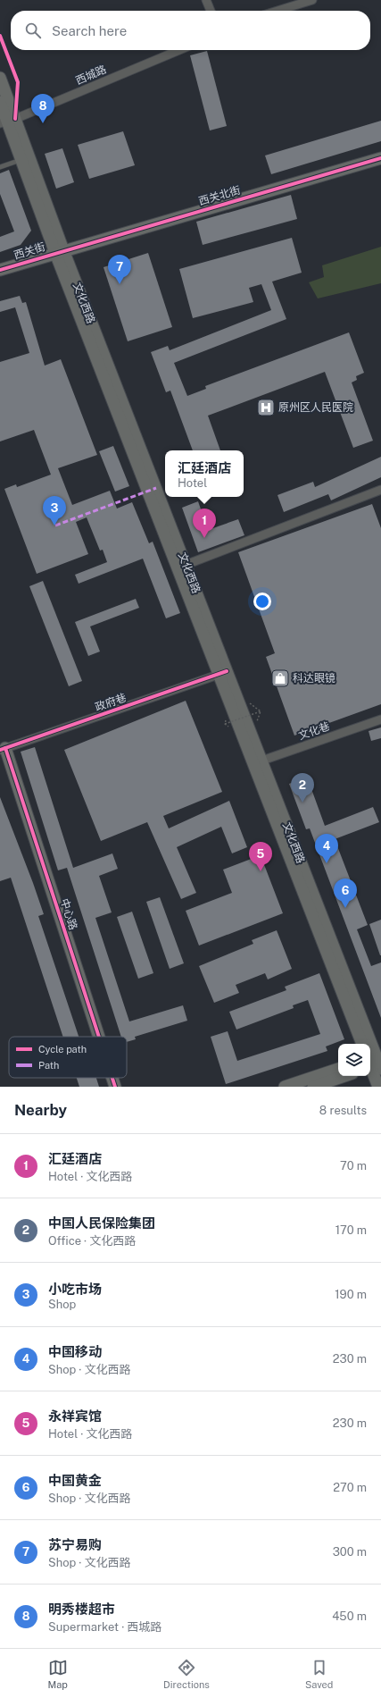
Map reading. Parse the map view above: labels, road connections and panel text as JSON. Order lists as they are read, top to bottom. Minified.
{"streets":{"main road":["西关北街","西关街","文化西路","中心路"],"street":["西城路","政府巷","文化巷"]},"crossings":[["西城路","文化西路"],["西关北街","西关街"],["西关北街","文化西路"],["西关街","文化西路"],["文化西路","政府巷"],["文化西路","文化巷"],["政府巷","中心路"]],"places":{"hospital":["原州区人民医院"],"shop":["科达眼镜"]},"legend":["Cycle path","Path"],"page":{"search":"Search here","pins":["8","7","3","1","2","4","5","6"],"popup":["汇廷酒店","Hotel"],"heading":["Nearby","8 results"],"list":[{"mark":"1","name":"汇廷酒店","note":"Hotel · 文化西路","value":"70 m"},{"mark":"2","name":"中国人民保险集团","note":"Office · 文化西路","value":"170 m"},{"mark":"3","name":"小吃市场","note":"Shop","value":"190 m"},{"mark":"4","name":"中国移动","note":"Shop · 文化西路","value":"230 m"},{"mark":"5","name":"永祥宾馆","note":"Hotel · 文化西路","value":"230 m"},{"mark":"6","name":"中国黄金","note":"Shop · 文化西路","value":"270 m"},{"mark":"7","name":"苏宁易购","note":"Shop · 文化西路","value":"300 m"},{"mark":"8","name":"明秀楼超市","note":"Supermarket · 西城路","value":"450 m"}],"nav":["Map","Directions","Saved"]}}
